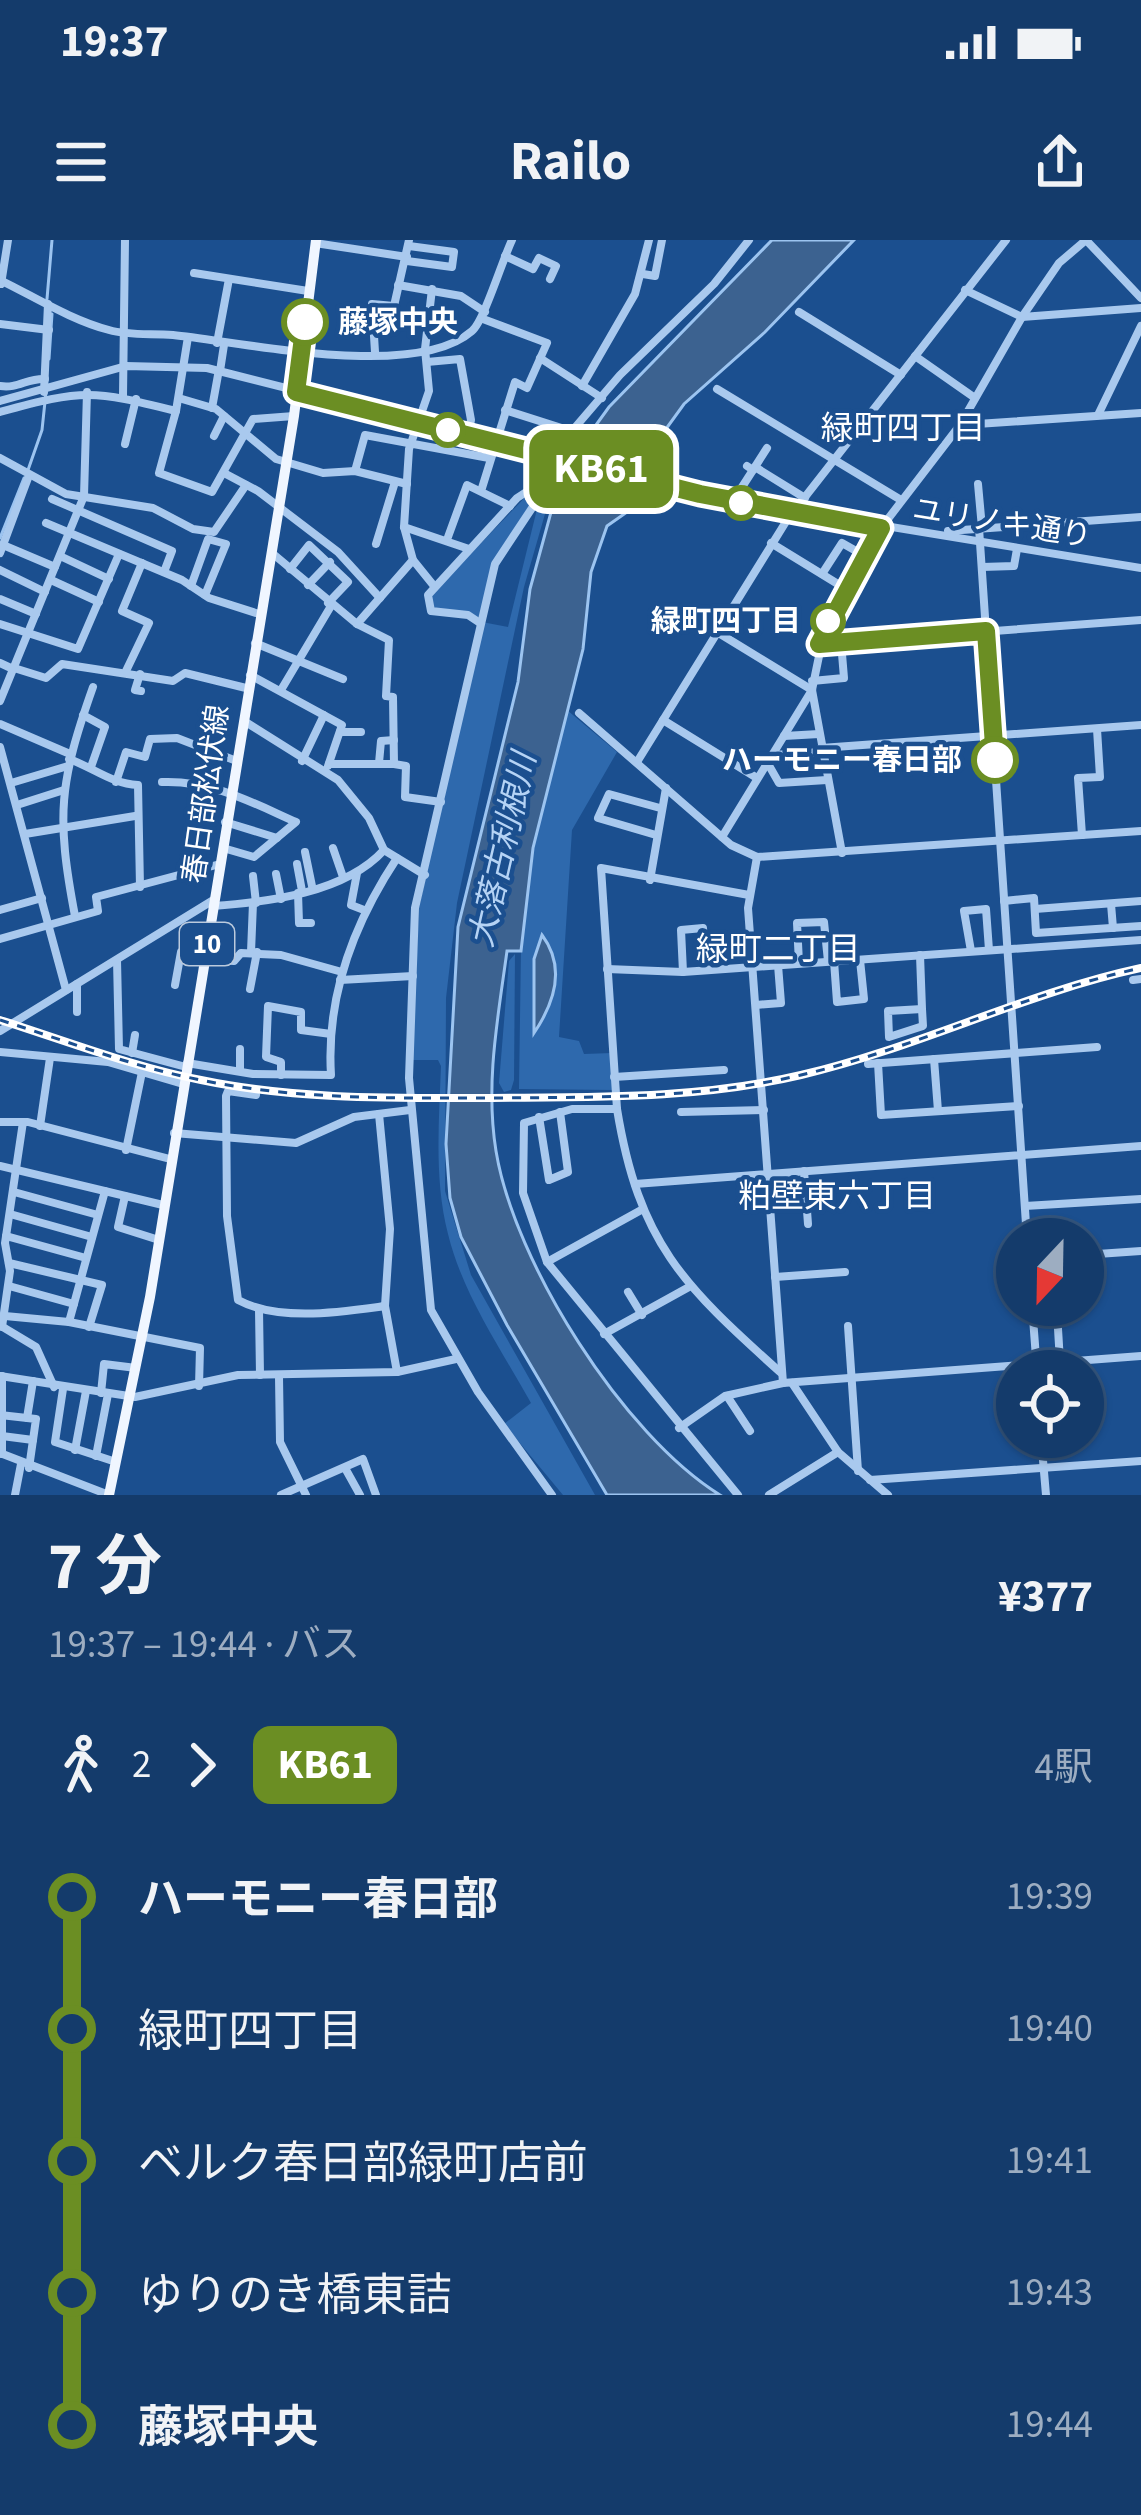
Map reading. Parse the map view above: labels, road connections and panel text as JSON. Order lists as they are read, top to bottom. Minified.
{"streets":{"main road":["春日部松伏線","10"],"street":["ユリノキ通り"]},"crossings":[["ユリノキ通り","春日部松伏線"]],"districts":["緑町四丁目","緑町二丁目","粕壁東六丁目"],"water":["大落古利根川"],"places":["藤塚中央","緑町四丁目","ハーモニー春日部"],"lines":["bus line KB61"],"north":"bottom","page":{"status":"19:37","header":"Railo","on_map":"KB61","heading":["7 分","19:37 – 19:44 · バス","¥377"],"legs":["2","KB61","4駅"],"list":[{"name":"ハーモニー春日部","value":"19:39"},{"name":"緑町四丁目","value":"19:40"},{"name":"ベルク春日部緑町店前","value":"19:41"},{"name":"ゆりのき橋東詰","value":"19:43"},{"name":"藤塚中央","value":"19:44"}]}}
